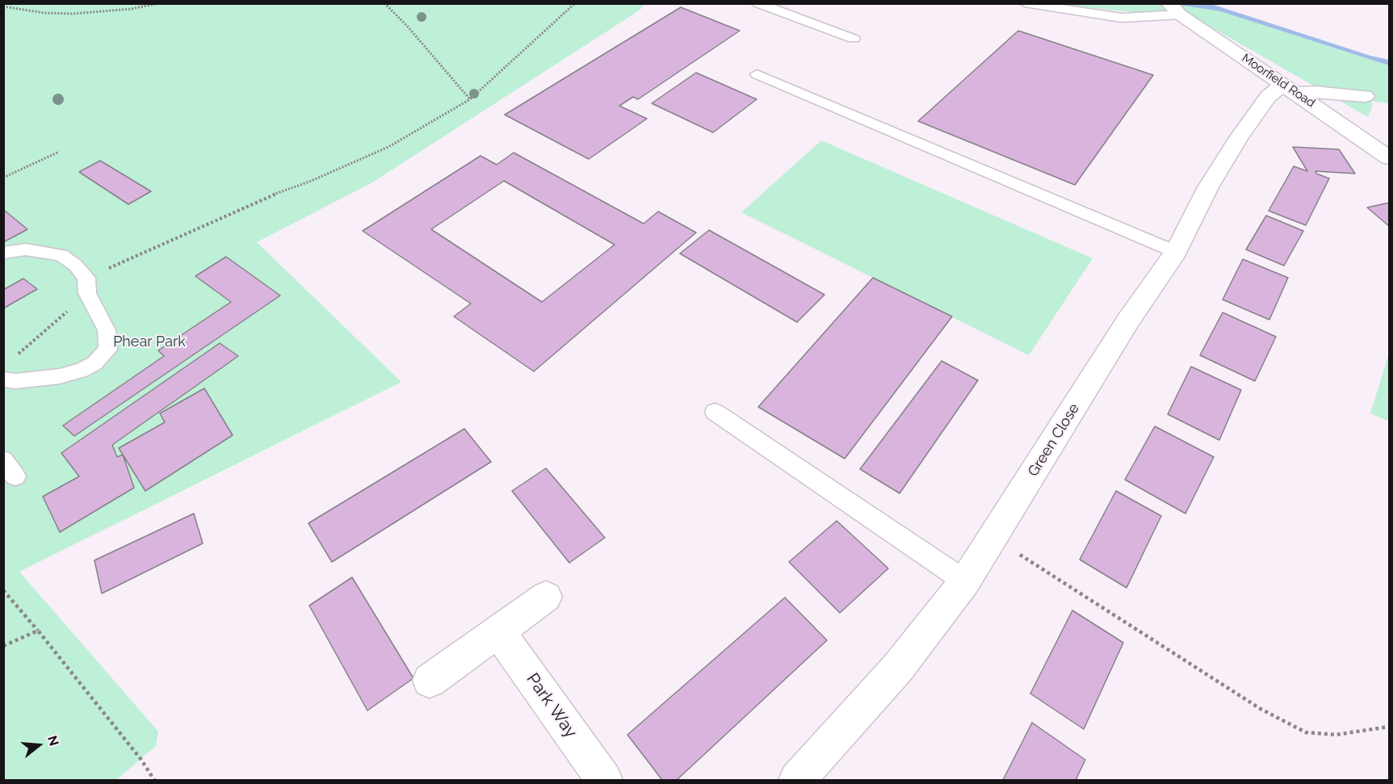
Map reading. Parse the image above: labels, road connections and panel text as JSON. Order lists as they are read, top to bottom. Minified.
{"streets":{"street":["Moorfield Road","Green Close","Park Way"]},"crossings":[["Moorfield Road","Green Close"]],"parks":["Phear Park"],"north":"right"}
